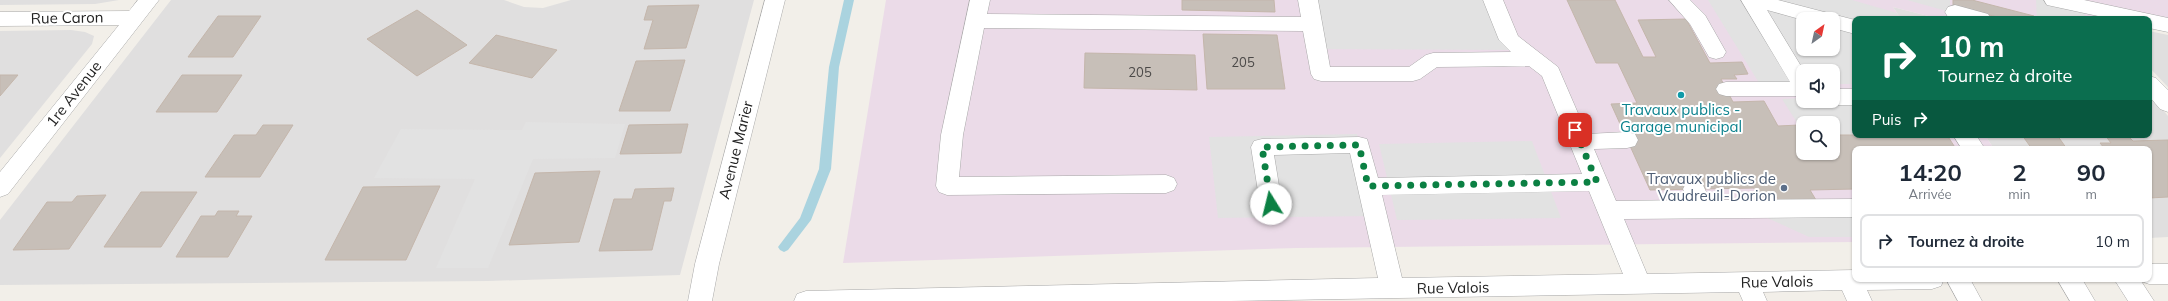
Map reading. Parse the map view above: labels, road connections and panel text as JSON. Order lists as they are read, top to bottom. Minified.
{"streets":{"street":["Rue Caron","1re Avenue","Avenue Marier","Rue Valois"]},"crossings":[["Rue Caron","1re Avenue"]],"places":["Travaux publics - Garage municipal","Travaux publics de Vaudreuil-Dorion"],"house_numbers":["205","205"],"north":"top right","page":{"turn":["10 m","Tournez à droite"],"then":"Puis","eta":["14:20","Arrivée","2","min","90","m"],"list":[{"name":"Tournez à droite","value":"10 m"}]}}
